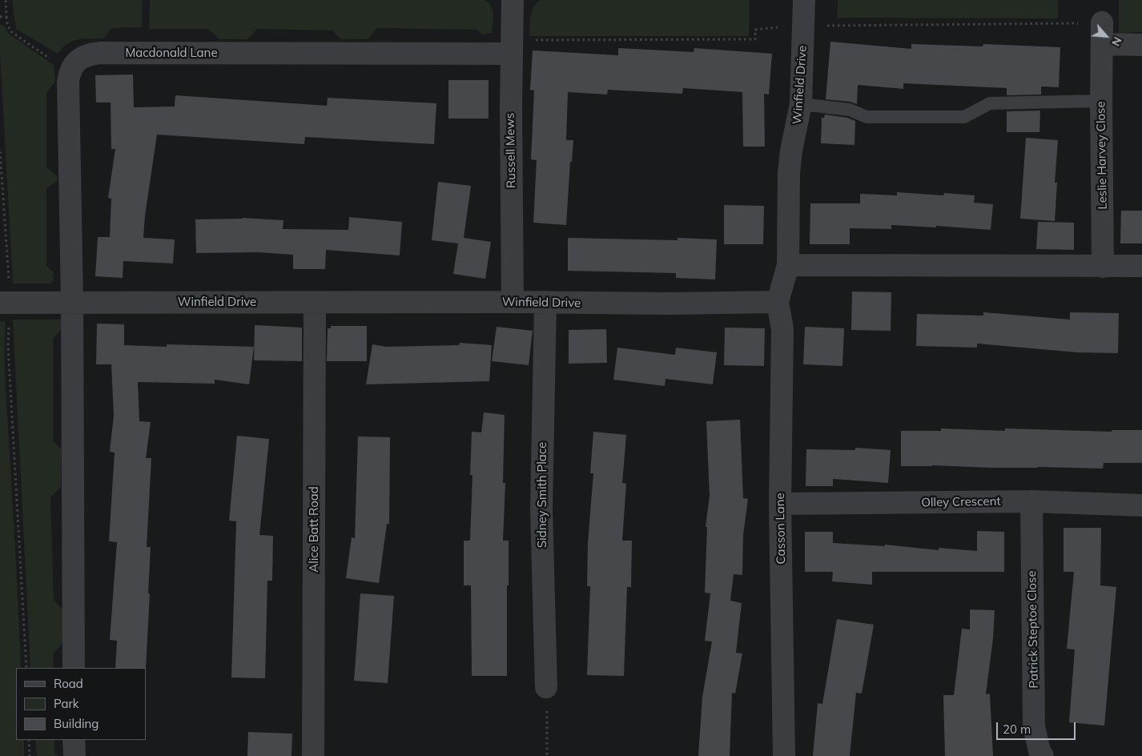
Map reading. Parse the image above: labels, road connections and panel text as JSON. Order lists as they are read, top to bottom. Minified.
{"streets":{"street":["Macdonald Lane","Winfield Drive","Russell Mews","Leslie Harvey Close","Sidney Smith Place","Olley Crescent","Casson Lane","Alice Batt Road","Patrick Steptoe Close"]},"crossings":[["Macdonald Lane","Russell Mews"],["Winfield Drive","Russell Mews"],["Winfield Drive","Sidney Smith Place"],["Winfield Drive","Casson Lane"],["Winfield Drive","Alice Batt Road"],["Olley Crescent","Casson Lane"],["Olley Crescent","Patrick Steptoe Close"]],"legend":["Road","Park","Building"],"scale_bar":"20 m","north":"bottom right"}
